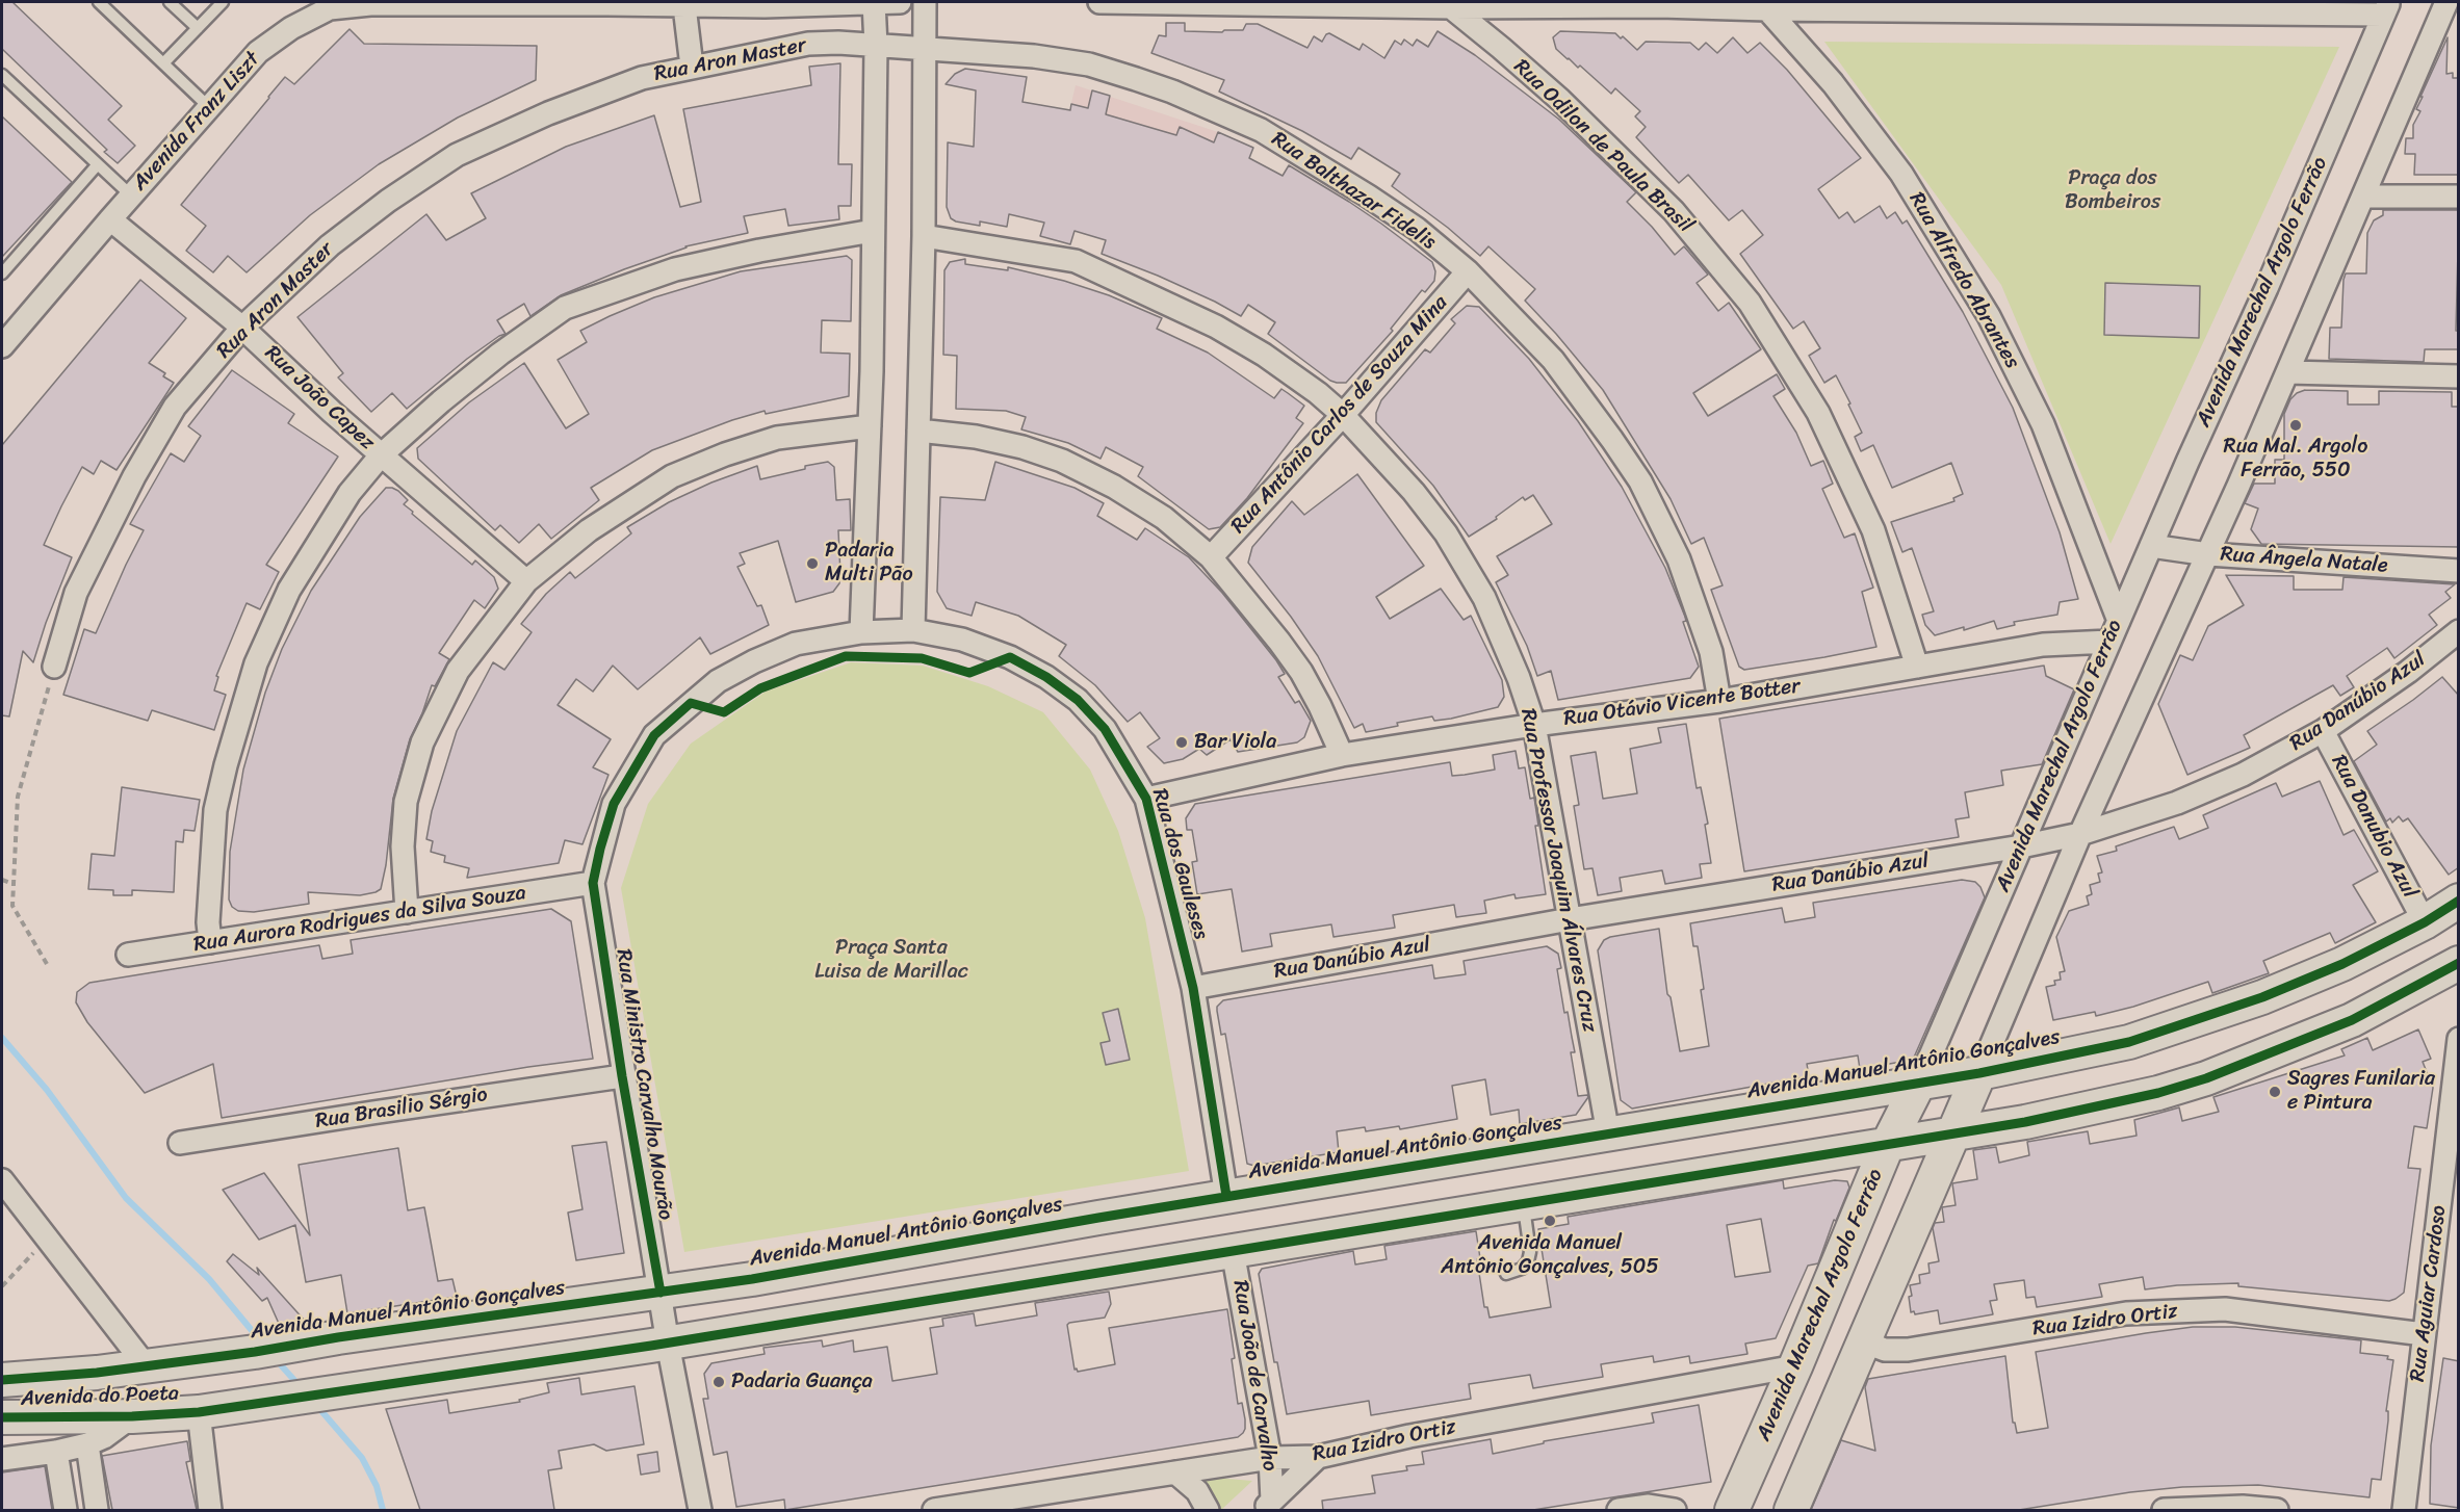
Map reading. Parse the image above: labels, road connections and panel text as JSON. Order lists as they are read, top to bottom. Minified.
{"streets":{"main road":["Avenida Marechal Argolo Ferrão","Avenida Manuel Antônio Gonçalves","Avenida do Poeta"],"street":["Rua Aron Master","Avenida Franz Liszt","Rua Odilon de Paula Brasil","Rua Balthazar Fidelis","Rua Alfredo Abrantes","Rua João Capez","Rua Antônio Carlos de Souza Mina","Rua Ângela Natale","Rua Danúbio Azul","Rua Otávio Vicente Botter","Rua Danubio Azul","Rua dos Gauleses","Rua Professor Joaquim Álvares Cruz","Rua Aurora Rodrigues da Silva Souza","Rua Ministro Carvalho Mourão","Rua Brasilio Sérgio","Rua Aguiar Cardoso","Rua Izidro Ortiz","Rua João de Carvalho"]},"crossings":[["Rua Aron Master","Rua Balthazar Fidelis"],["Rua Aron Master","Rua João Capez"],["Avenida Franz Liszt","Rua João Capez"],["Rua Odilon de Paula Brasil","Rua Otávio Vicente Botter"],["Rua Balthazar Fidelis","Rua Antônio Carlos de Souza Mina"],["Rua Balthazar Fidelis","Rua Otávio Vicente Botter"],["Rua Alfredo Abrantes","Avenida Marechal Argolo Ferrão"],["Avenida Marechal Argolo Ferrão","Rua Ângela Natale"],["Avenida Marechal Argolo Ferrão","Rua Danúbio Azul"],["Avenida Marechal Argolo Ferrão","Rua Otávio Vicente Botter"],["Avenida Marechal Argolo Ferrão","Avenida Manuel Antônio Gonçalves"],["Avenida Marechal Argolo Ferrão","Rua Izidro Ortiz"],["Rua Antônio Carlos de Souza Mina","Rua Professor Joaquim Álvares Cruz"],["Rua Danúbio Azul","Rua Danubio Azul"],["Rua Danúbio Azul","Rua dos Gauleses"],["Rua Danúbio Azul","Rua Professor Joaquim Álvares Cruz"],["Rua Otávio Vicente Botter","Rua dos Gauleses"],["Rua Otávio Vicente Botter","Rua Professor Joaquim Álvares Cruz"],["Rua Danubio Azul","Avenida Manuel Antônio Gonçalves"],["Rua dos Gauleses","Rua Aurora Rodrigues da Silva Souza"],["Rua dos Gauleses","Rua Ministro Carvalho Mourão"],["Rua Professor Joaquim Álvares Cruz","Avenida Manuel Antônio Gonçalves"],["Rua Aurora Rodrigues da Silva Souza","Rua Ministro Carvalho Mourão"],["Avenida Manuel Antônio Gonçalves","Rua Ministro Carvalho Mourão"],["Avenida Manuel Antônio Gonçalves","Avenida do Poeta"],["Rua Ministro Carvalho Mourão","Rua Brasilio Sérgio"],["Rua Aguiar Cardoso","Rua Izidro Ortiz"],["Rua Izidro Ortiz","Rua João de Carvalho"]],"parks":["Praça dos Bombeiros","Praça Santa Luisa de Marillac"],"places":["Rua Mal. Argolo Ferrão, 550","Padaria Multi Pão","Bar Viola","Sagres Funilaria e Pintura","Avenida Manuel Antônio Gonçalves, 505","Padaria Guança"]}
